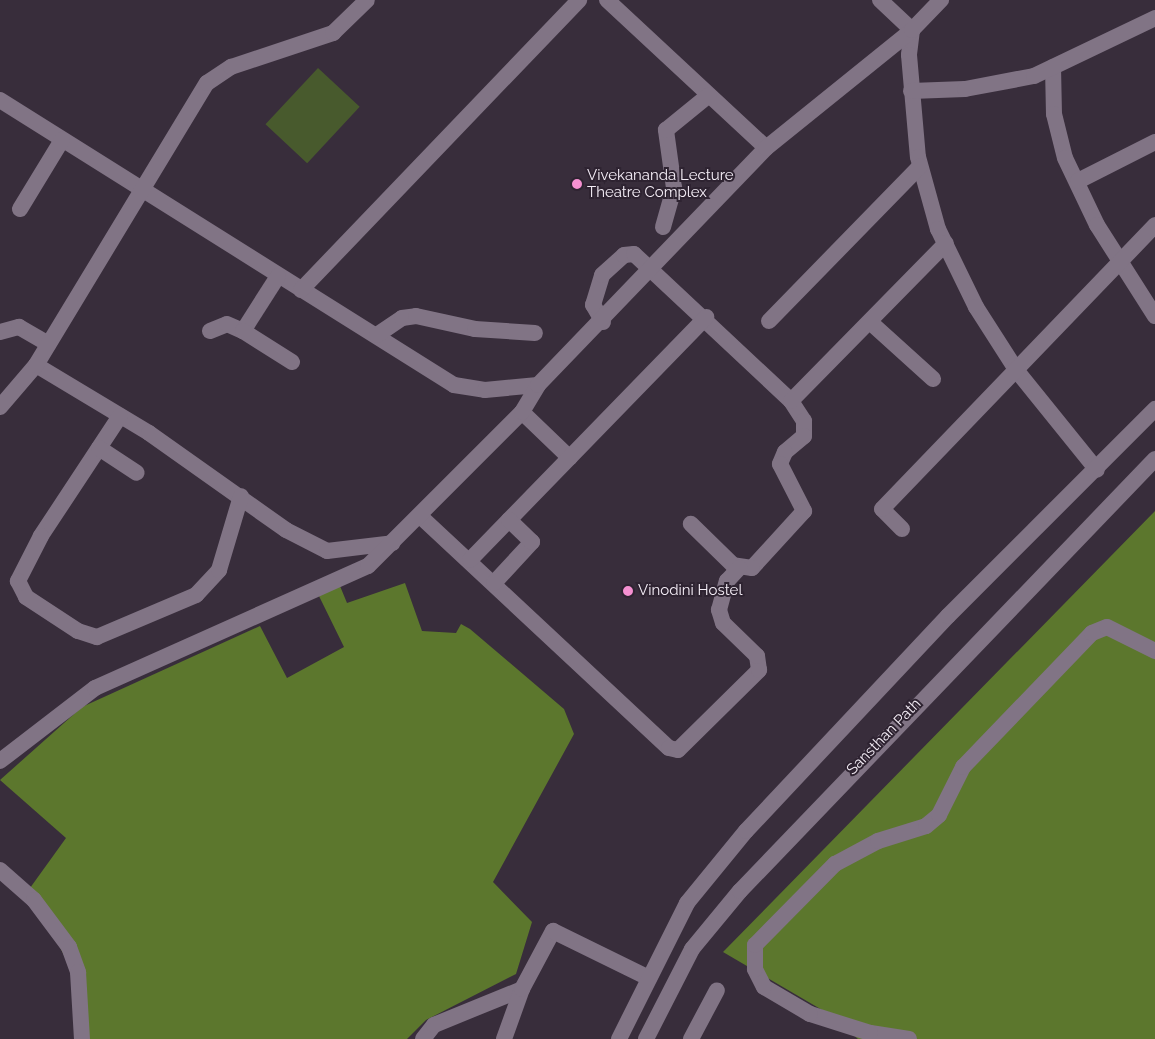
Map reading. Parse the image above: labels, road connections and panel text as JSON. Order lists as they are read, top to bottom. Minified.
{"streets":{"street":["Sansthan Path"]},"places":["Vivekananda Lecture Theatre Complex","Vinodini Hostel"]}
